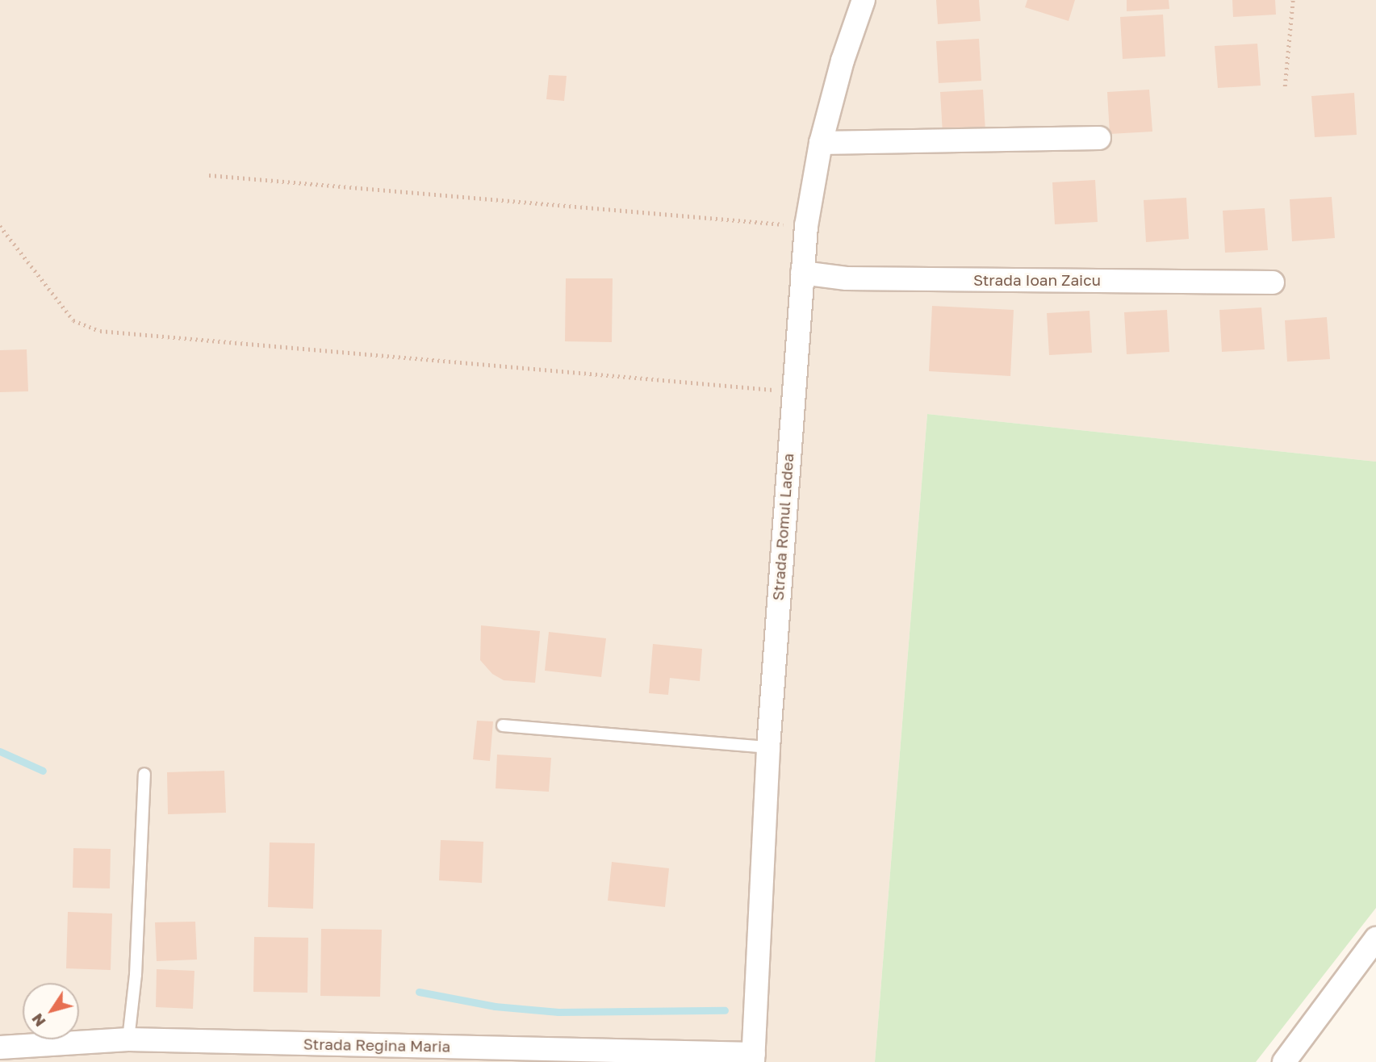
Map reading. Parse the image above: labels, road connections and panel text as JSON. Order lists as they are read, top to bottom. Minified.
{"streets":{"street":["Strada Ioan Zaicu","Strada Romul Ladea","Strada Regina Maria"]},"crossings":[["Strada Ioan Zaicu","Strada Romul Ladea"],["Strada Romul Ladea","Strada Regina Maria"]],"north":"bottom left"}
